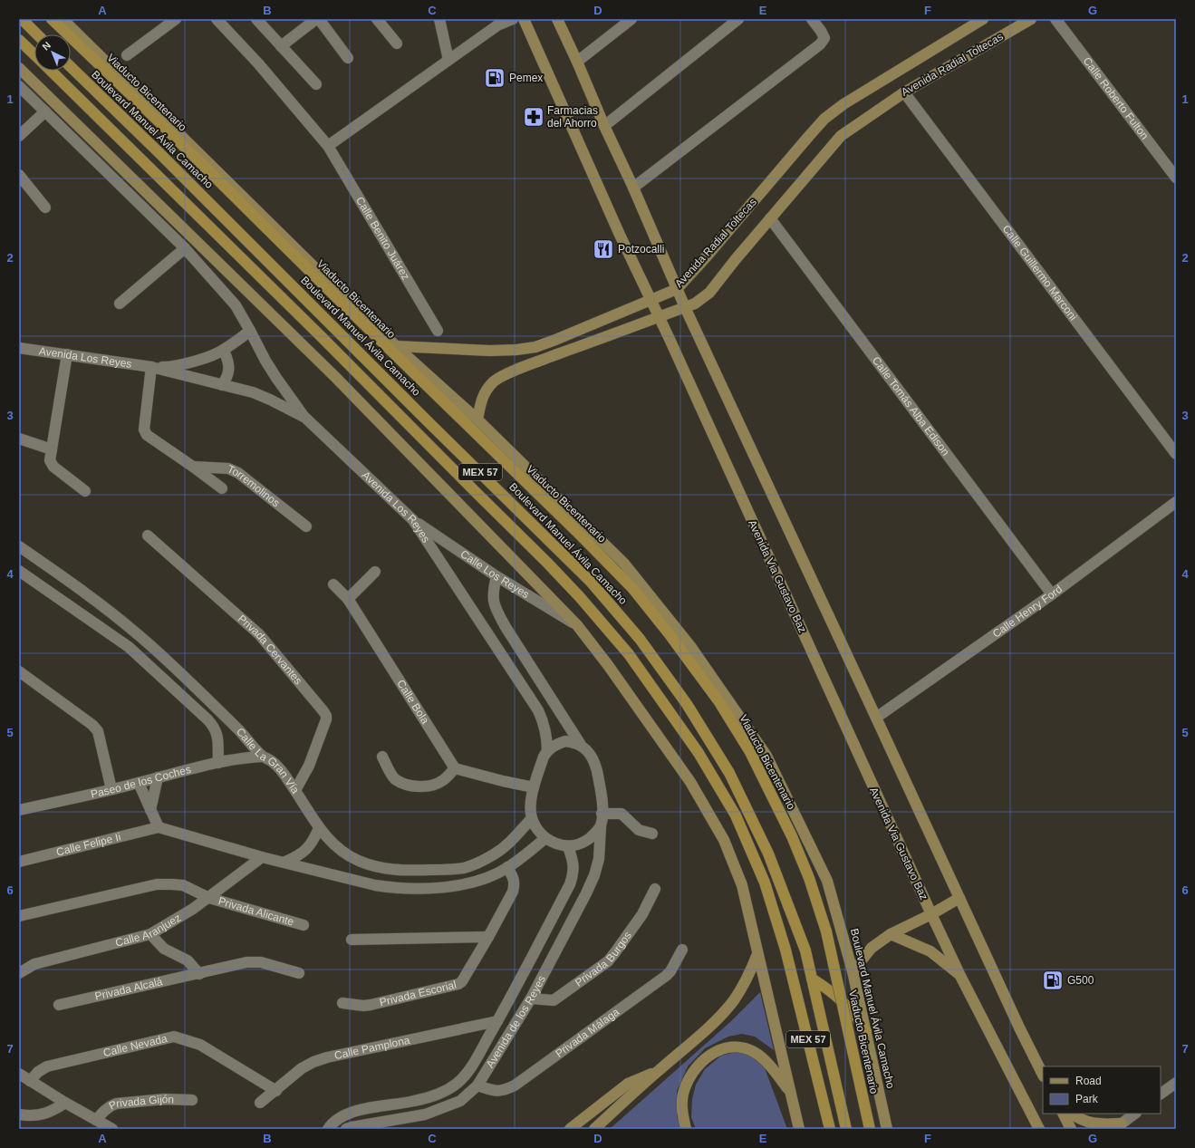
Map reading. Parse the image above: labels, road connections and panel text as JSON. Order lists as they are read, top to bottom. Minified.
{"streets":{"highway":["Viaducto Bicentenario","Boulevard Manuel Ávila Camacho","MEX 57"],"main road":["Avenida Radial Toltecas","Avenida Via Gustavo Baz"],"street":["Calle Roberto Fulton","Calle Benito Juárez","Calle Guillermo Marconi","Avenida Los Reyes","Calle Tomás Alba Edison","Torremolinos","Calle Los Reyes","Calle Henry Ford","Privada Cervantes","Calle Bola","Calle La Gran Vía","Paseo de los Coches","Calle Felipe Ii","Privada Alicante","Calle Aranjuez","Privada Burgos","Privada Alcalá","Privada Escorial","Avenida de los Reyes","Privada Málaga","Calle Nevada","Calle Pamplona","Privada Gijón"]},"crossings":[["Avenida Radial Toltecas","Boulevard Manuel Ávila Camacho"],["Avenida Radial Toltecas","Calle Guillermo Marconi"],["Avenida Radial Toltecas","Calle Tomás Alba Edison"],["Avenida Radial Toltecas","Avenida Via Gustavo Baz"],["Avenida Los Reyes","Torremolinos"],["Avenida Los Reyes","Calle Los Reyes"],["Avenida Los Reyes","Calle La Gran Vía"],["Avenida Los Reyes","Avenida de los Reyes"],["Calle Tomás Alba Edison","Calle Henry Ford"],["Privada Cervantes","Calle La Gran Vía"],["Calle La Gran Vía","Paseo de los Coches"],["Calle La Gran Vía","Avenida de los Reyes"],["Privada Alicante","Calle Aranjuez"],["Privada Burgos","Avenida de los Reyes"],["Avenida de los Reyes","Privada Málaga"],["Avenida de los Reyes","Calle Pamplona"],["Calle Nevada","Calle Pamplona"]],"places":{"fuel station":["Pemex","G500"],"pharmacy":["Farmacias del Ahorro"],"restaurant":["Potzocalli"]},"legend":["Road","Park"],"north":"top left","grid":{"columns":["A","B","C","D","E","F","G"],"rows":["1","2","3","4","5","6","7"]}}
